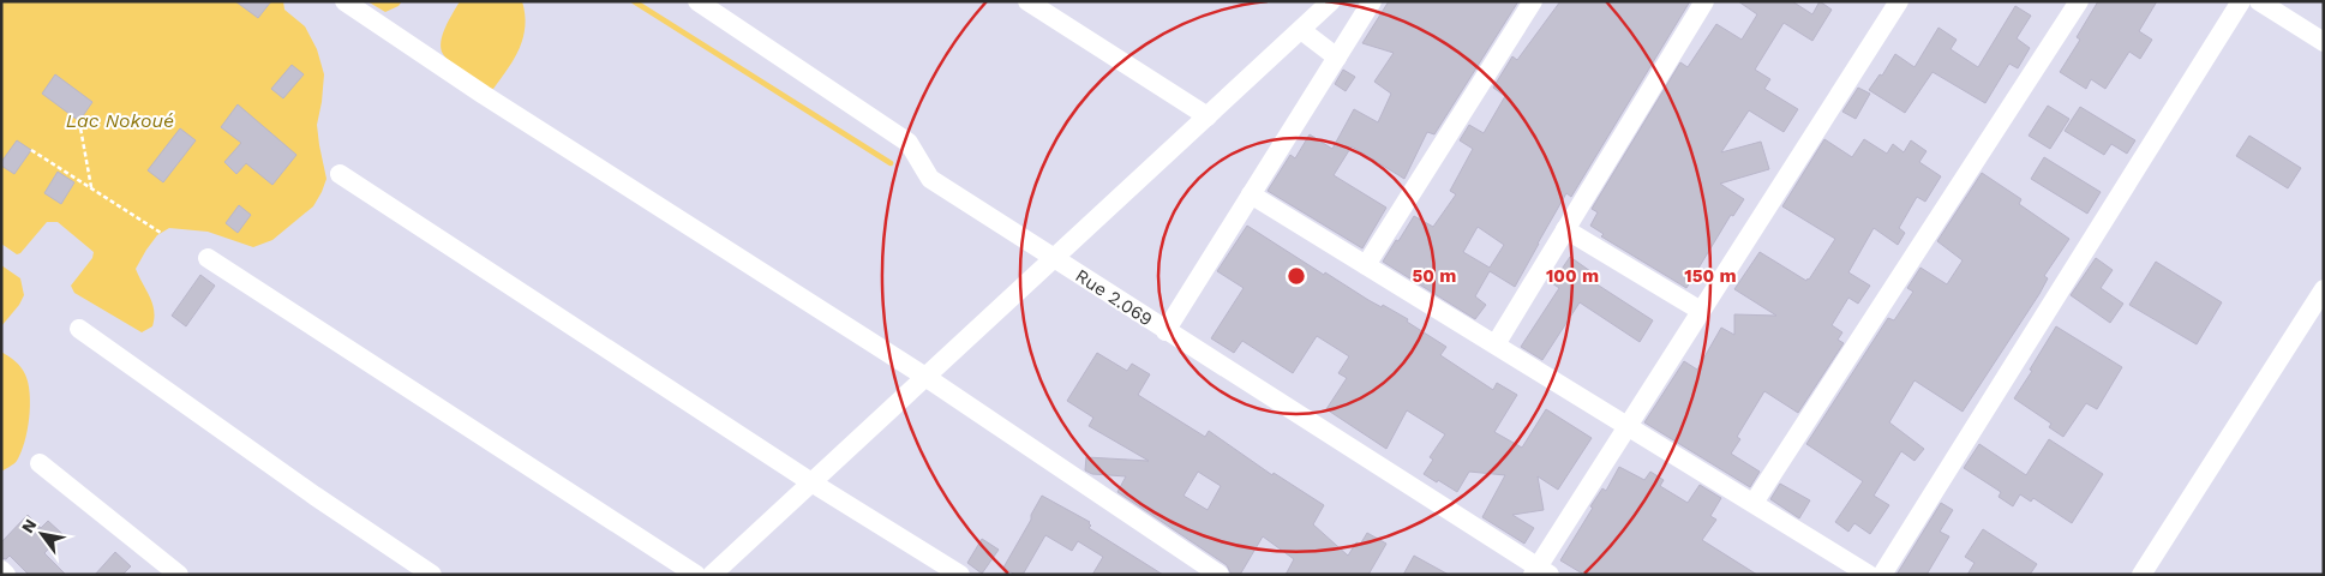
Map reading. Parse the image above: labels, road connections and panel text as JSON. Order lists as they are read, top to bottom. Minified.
{"streets":{"street":["Rue 2.069"]},"water":["Lac Nokoué"],"north":"top left","rings":["50 m","100 m","150 m"]}
